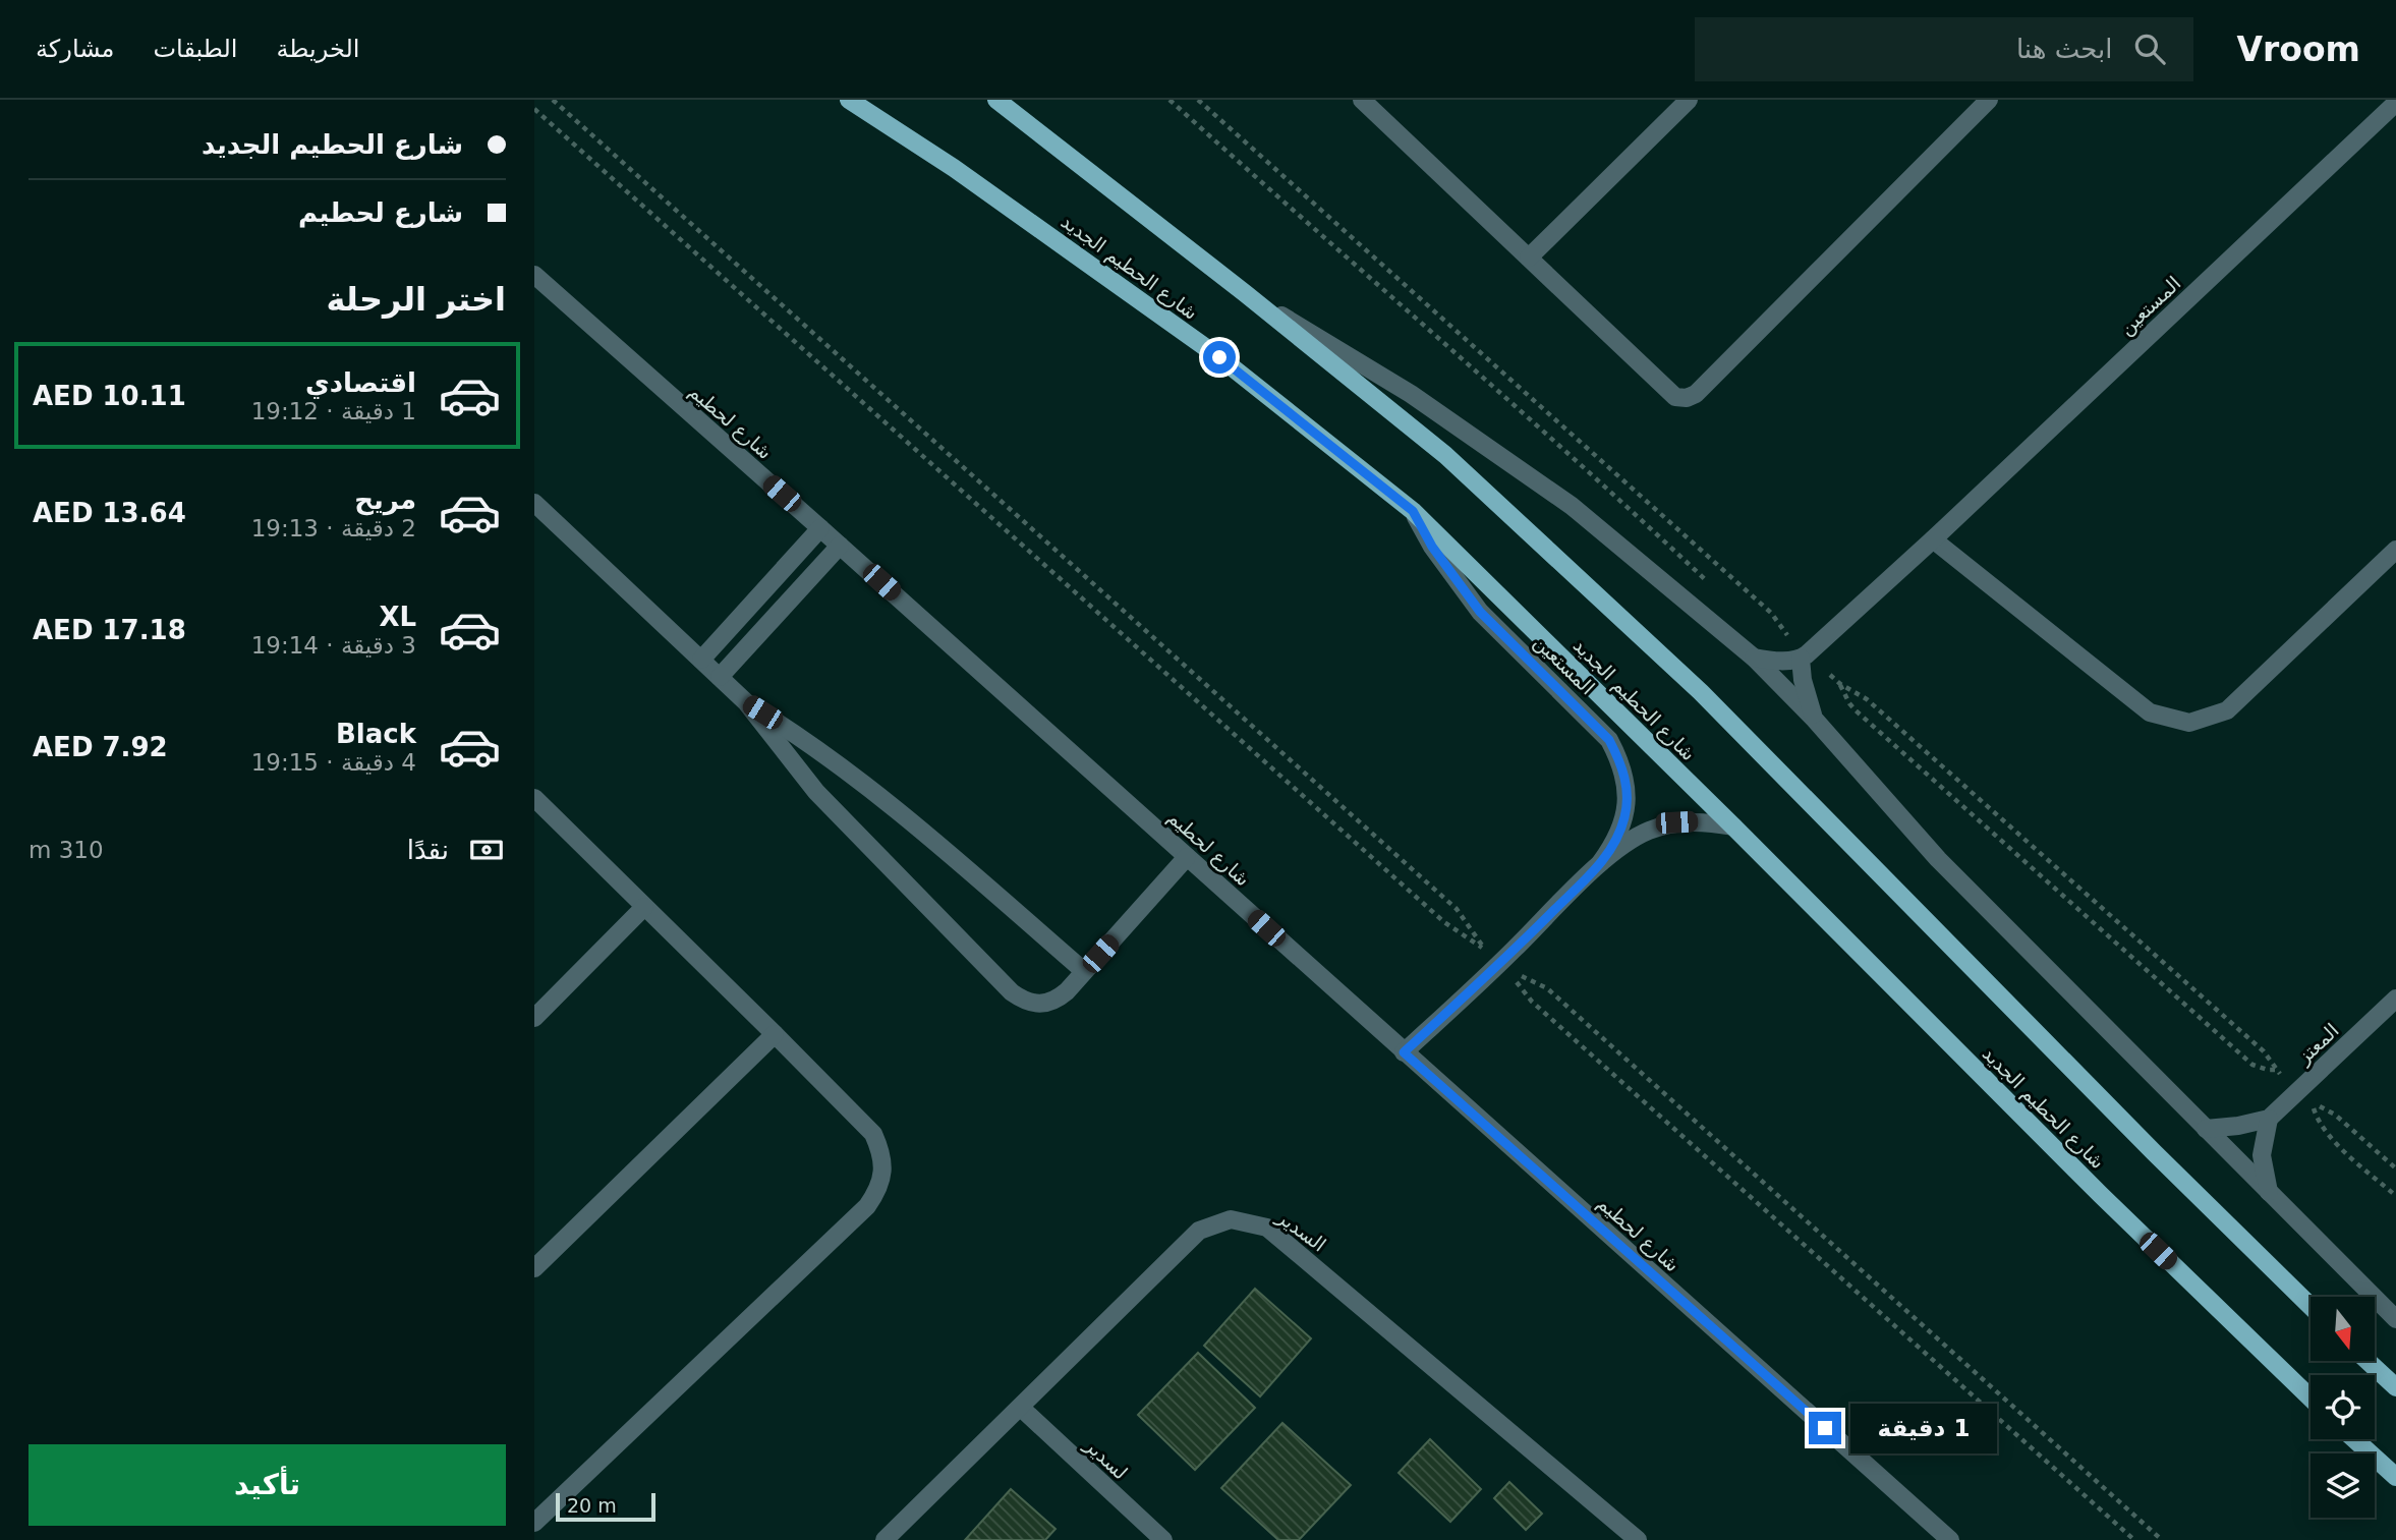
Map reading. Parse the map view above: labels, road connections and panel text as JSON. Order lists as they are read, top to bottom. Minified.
{"streets":{"main road":["شارع الحطيم الجديد"],"street":["المستعين","شارع لحطيم","المعتز","السدير","لسدير"]},"crossings":[["شارع الحطيم الجديد","المستعين"],["المستعين","شارع لحطيم"],["السدير","لسدير"]],"scale_bar":"20 m","north":"bottom","page":{"header":"Vroom","search":"ابحث هنا","nav":["الخريطة","الطبقات","مشاركة"],"banner":["شارع الحطيم الجديد","شارع لحطيم"],"heading":"اختر الرحلة","list":[{"name":"اقتصادي","note":"1 دقيقة · 19:12","value":"AED 10.11"},{"name":"مريح","note":"2 دقيقة · 19:13","value":"AED 13.64"},{"name":"XL","note":"3 دقيقة · 19:14","value":"AED 17.18"},{"name":"Black","note":"4 دقيقة · 19:15","value":"AED 7.92"}],"pay":["نقدًا","310 m"],"bubble":"1 دقيقة","buttons":"تأكيد","scale":"20 m"}}
